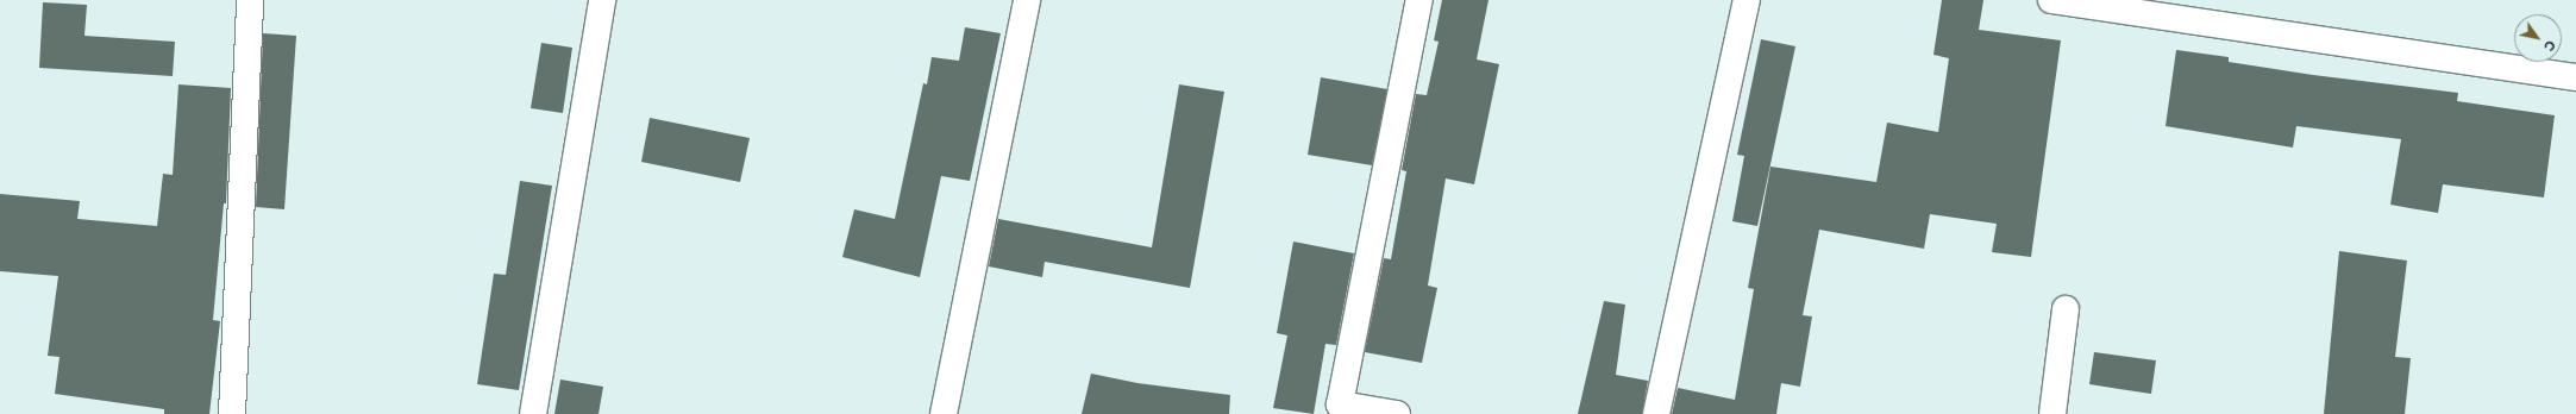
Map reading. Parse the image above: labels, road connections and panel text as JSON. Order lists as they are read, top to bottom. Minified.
{"north":"bottom right"}
